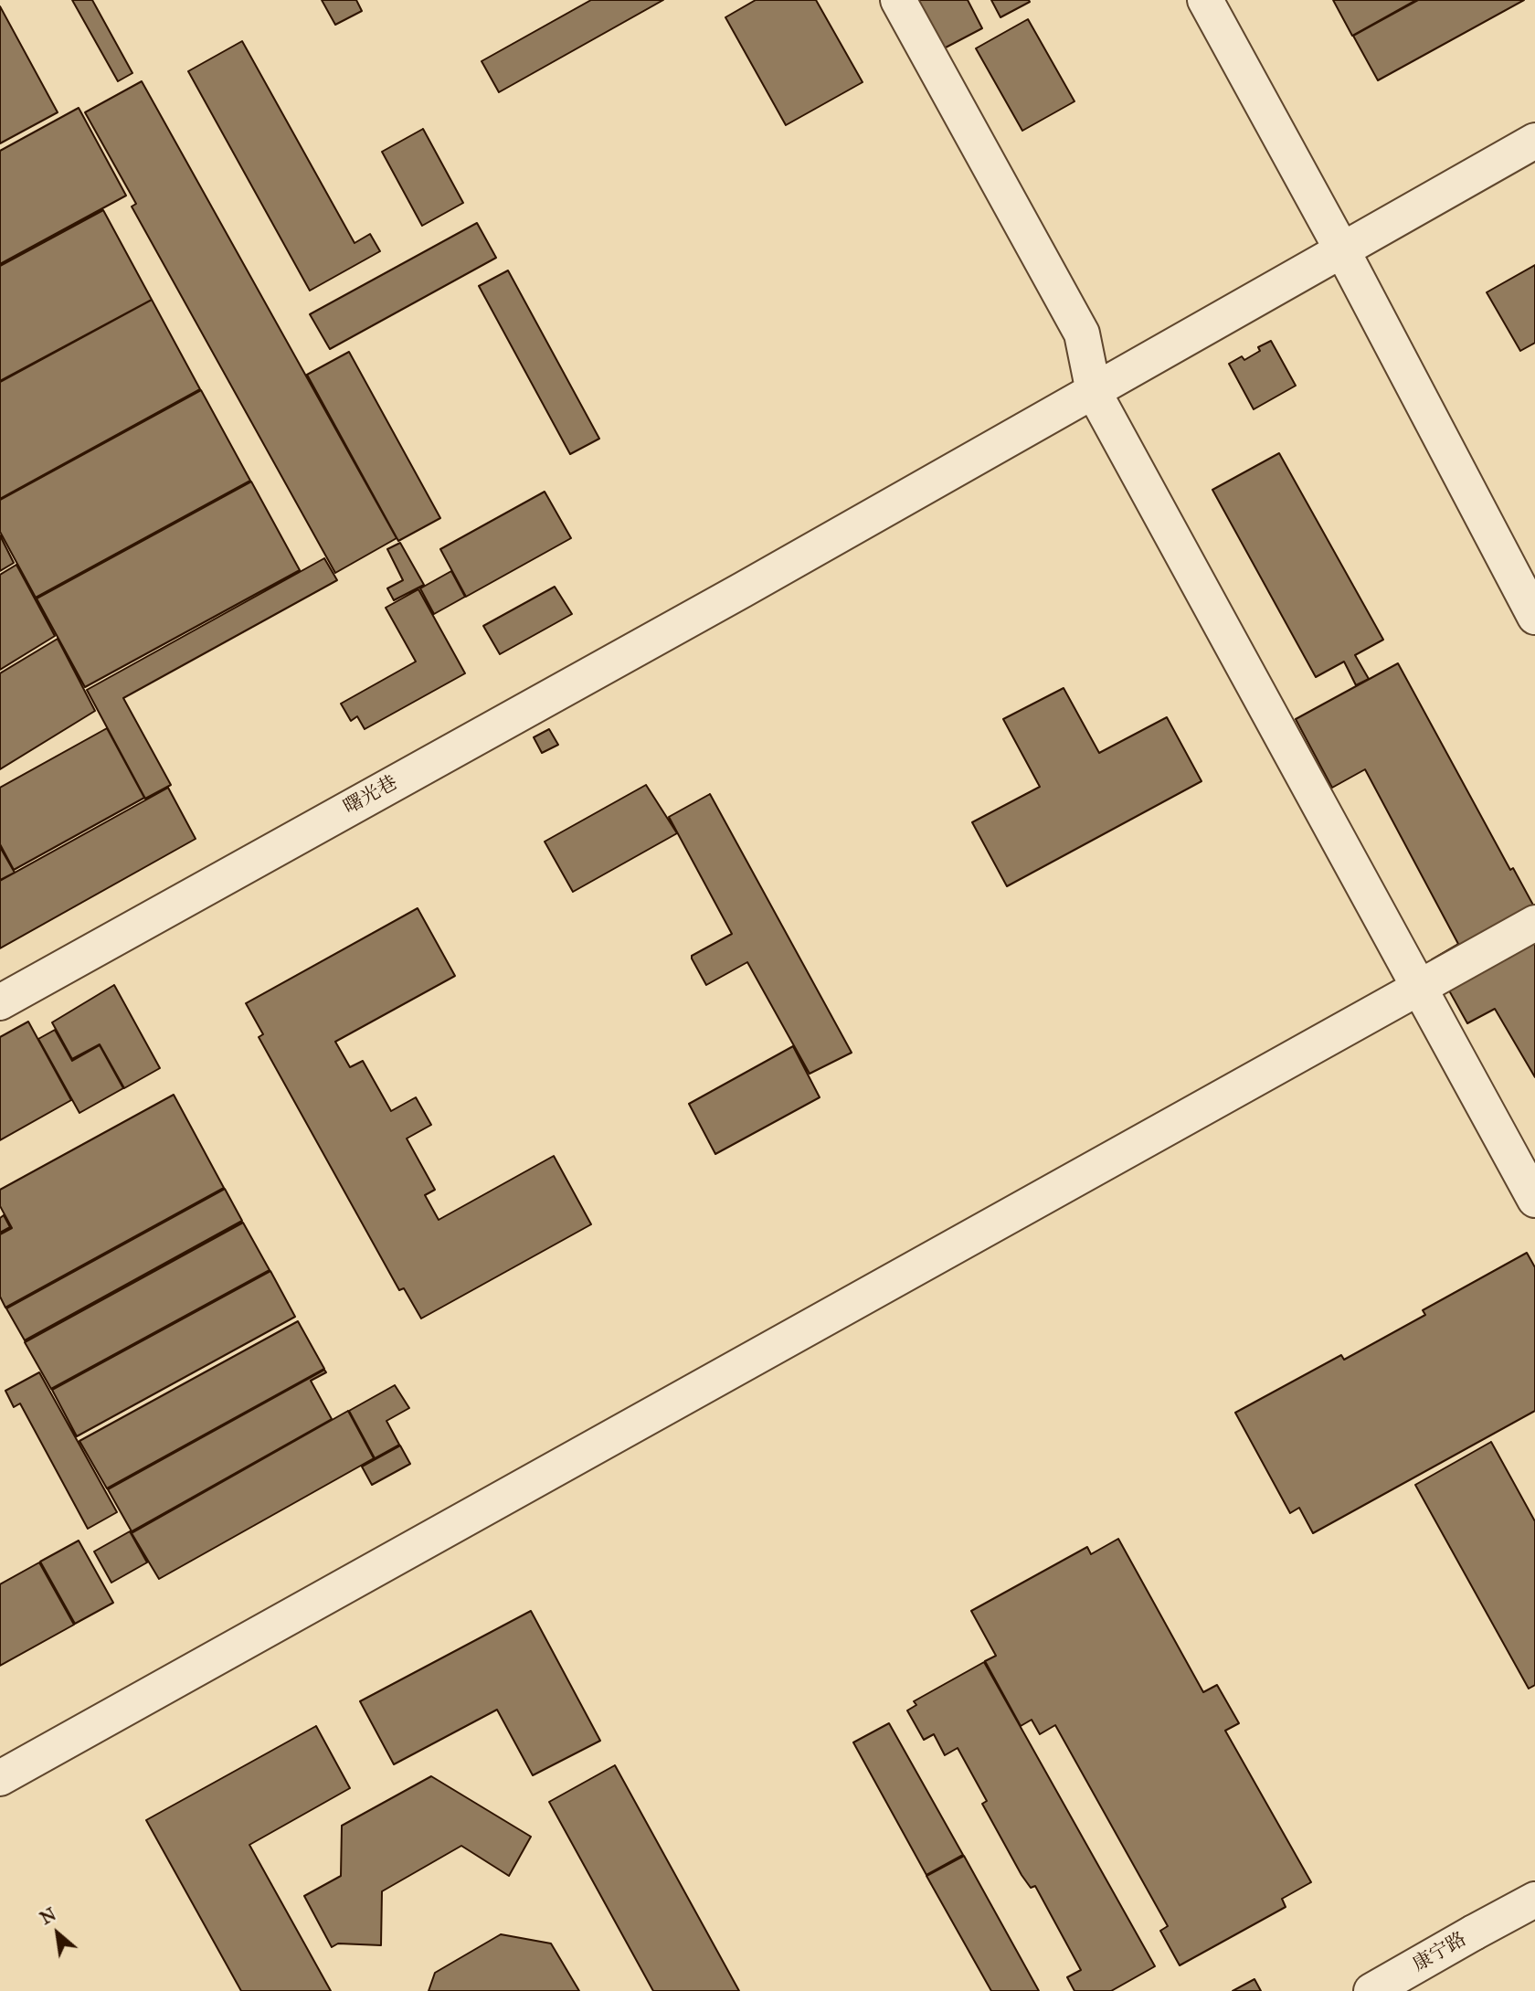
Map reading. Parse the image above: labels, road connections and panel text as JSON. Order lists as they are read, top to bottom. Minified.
{"streets":{"street":["曙光巷","康宁路"]},"north":"top left"}
